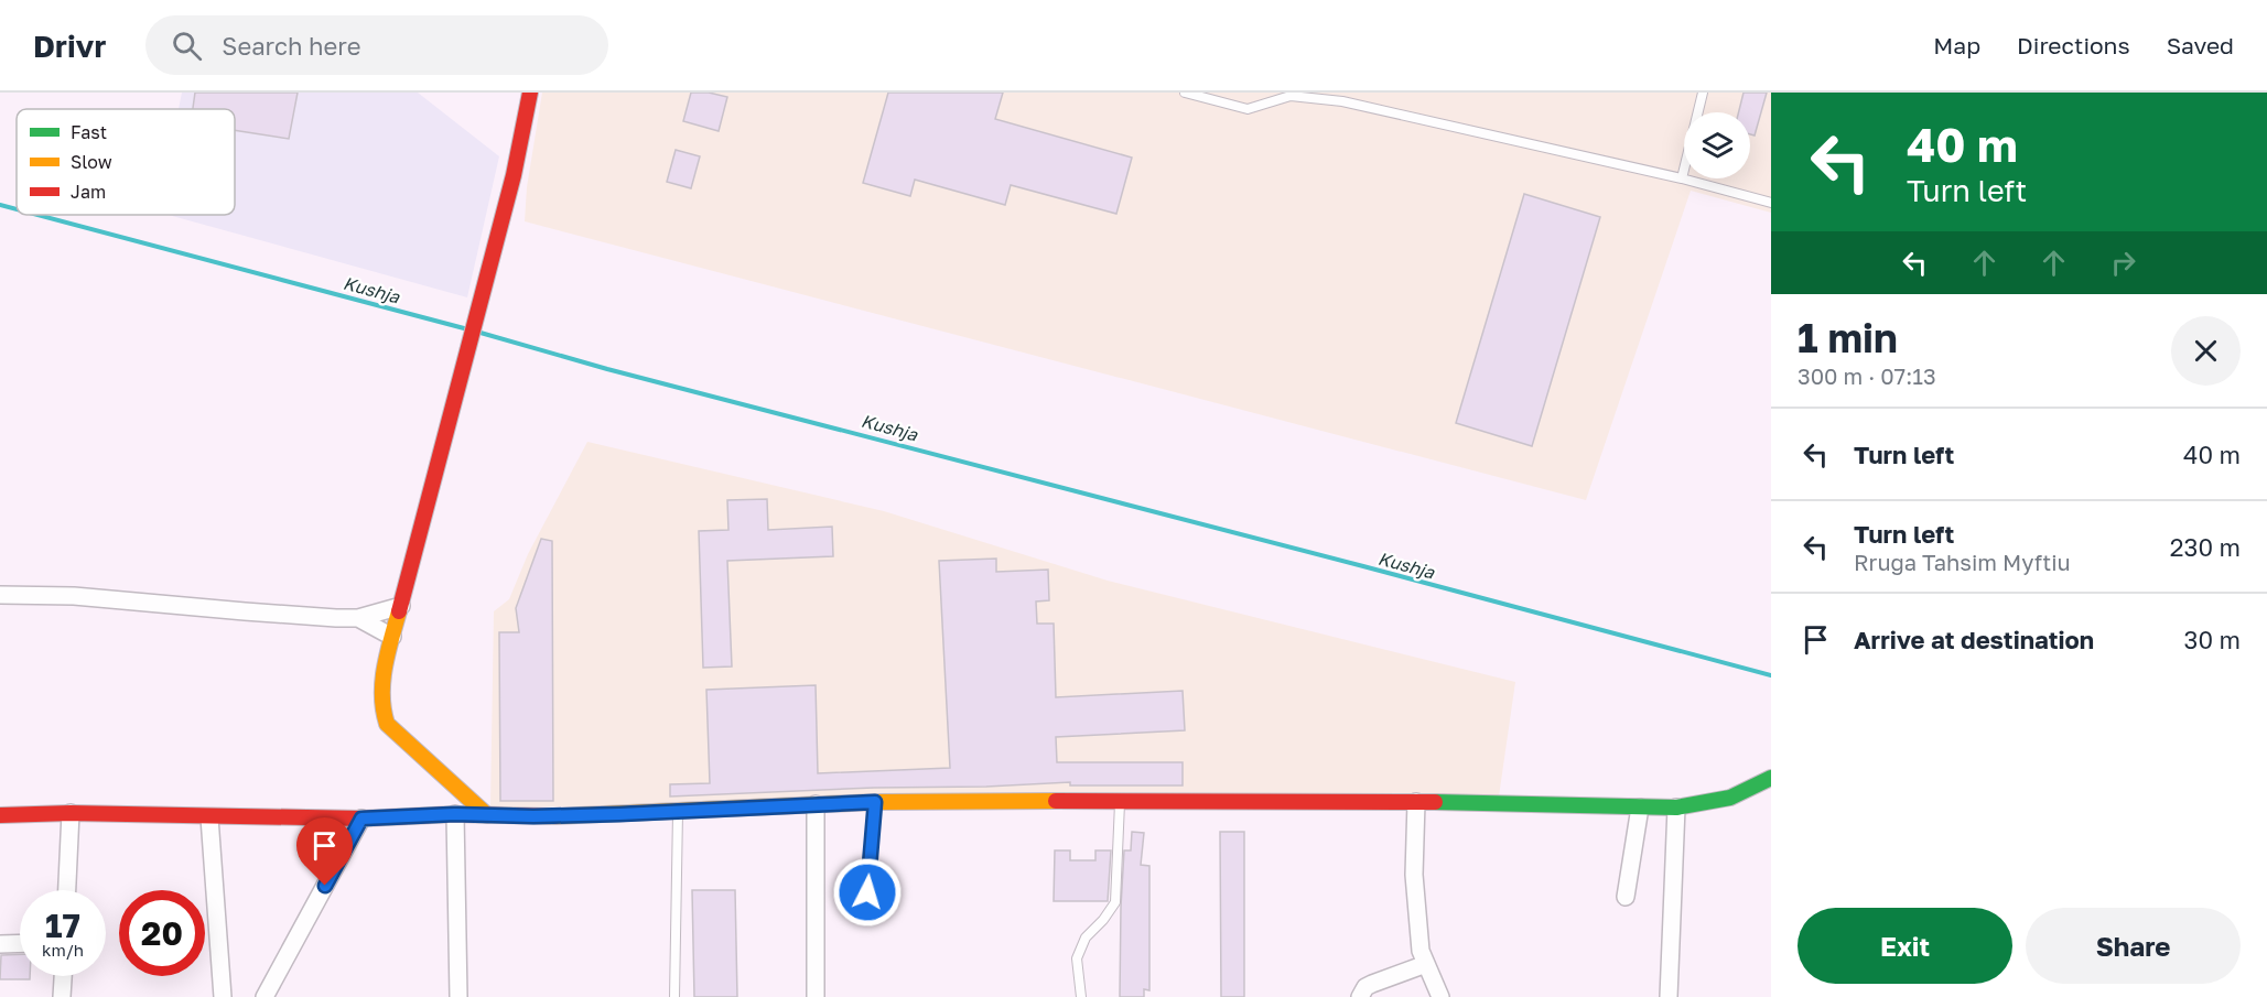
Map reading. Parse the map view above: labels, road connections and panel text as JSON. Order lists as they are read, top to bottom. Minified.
{"water":["Kushja"],"legend":["Fast","Slow","Jam"],"page":{"header":"Drivr","search":"Search here","nav":["Map","Directions","Saved"],"turn":["40 m","Turn left"],"heading":["1 min","300 m · 07:13"],"list":[{"name":"Turn left","value":"40 m"},{"name":"Turn left","note":"Rruga Tahsim Myftiu","value":"230 m"},{"name":"Arrive at destination","value":"30 m"}],"speed":"17 km/h","limit":"20","buttons":["Exit","Share"]}}
